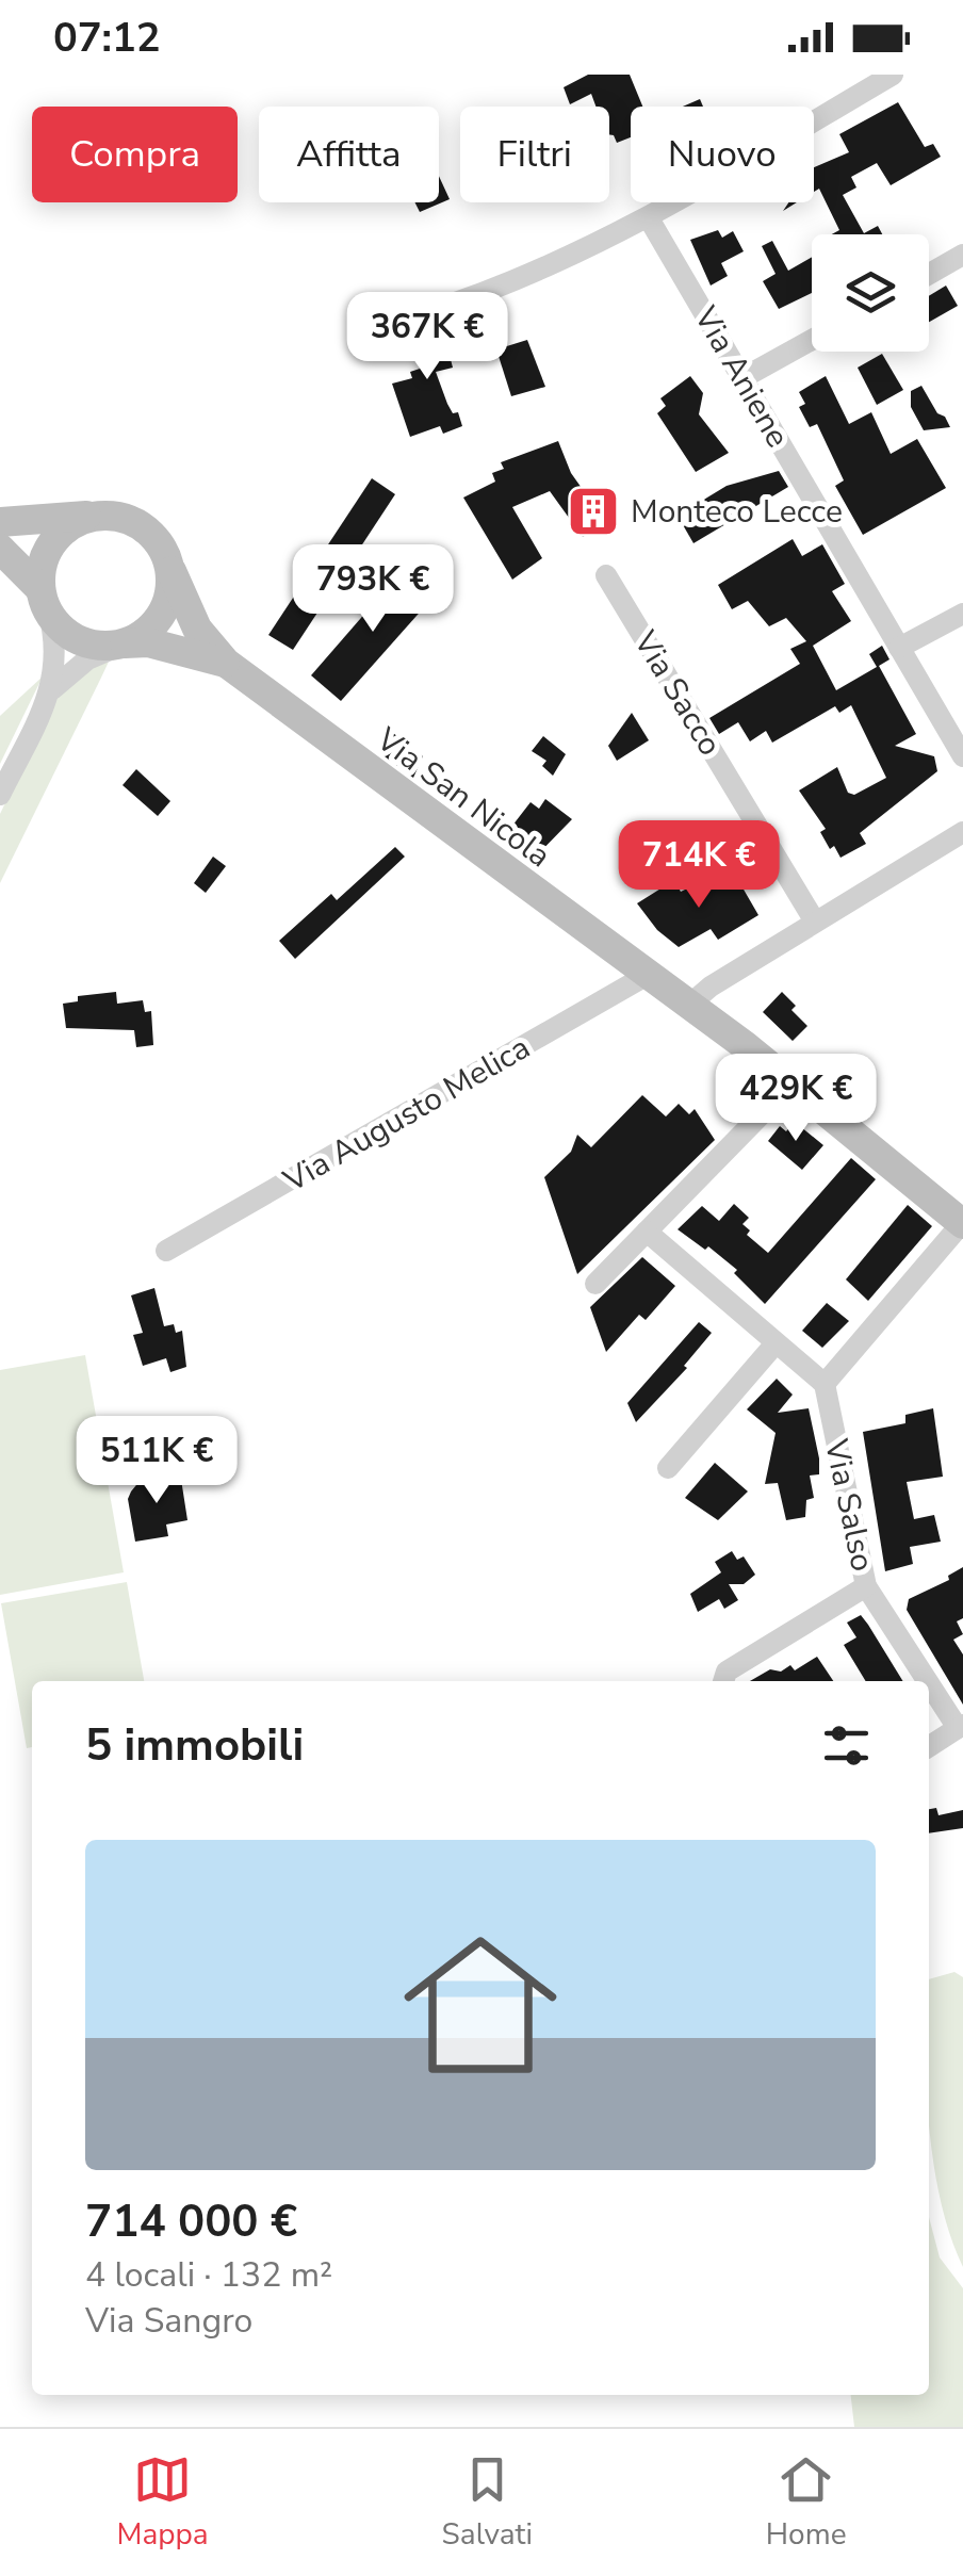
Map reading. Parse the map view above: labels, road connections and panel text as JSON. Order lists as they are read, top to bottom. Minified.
{"streets":{"street":["Via Aniene","Via Sacco","Via San Nicola","Via Augusto Melica","Via Salso"]},"crossings":[["Via San Nicola","Via Augusto Melica"]],"places":{"building":["Monteco Lecce"]},"page":{"status":"07:12","chip":["Compra","Affitta","Filtri","Nuovo"],"price":["367K €","793K €","714K €","429K €","511K €"],"heading":"5 immobili","list":[{"name":"714 000 €","note":"4 locali · 132 m² · Via Sangro"}],"tabs":["Mappa","Salvati","Home"]}}
